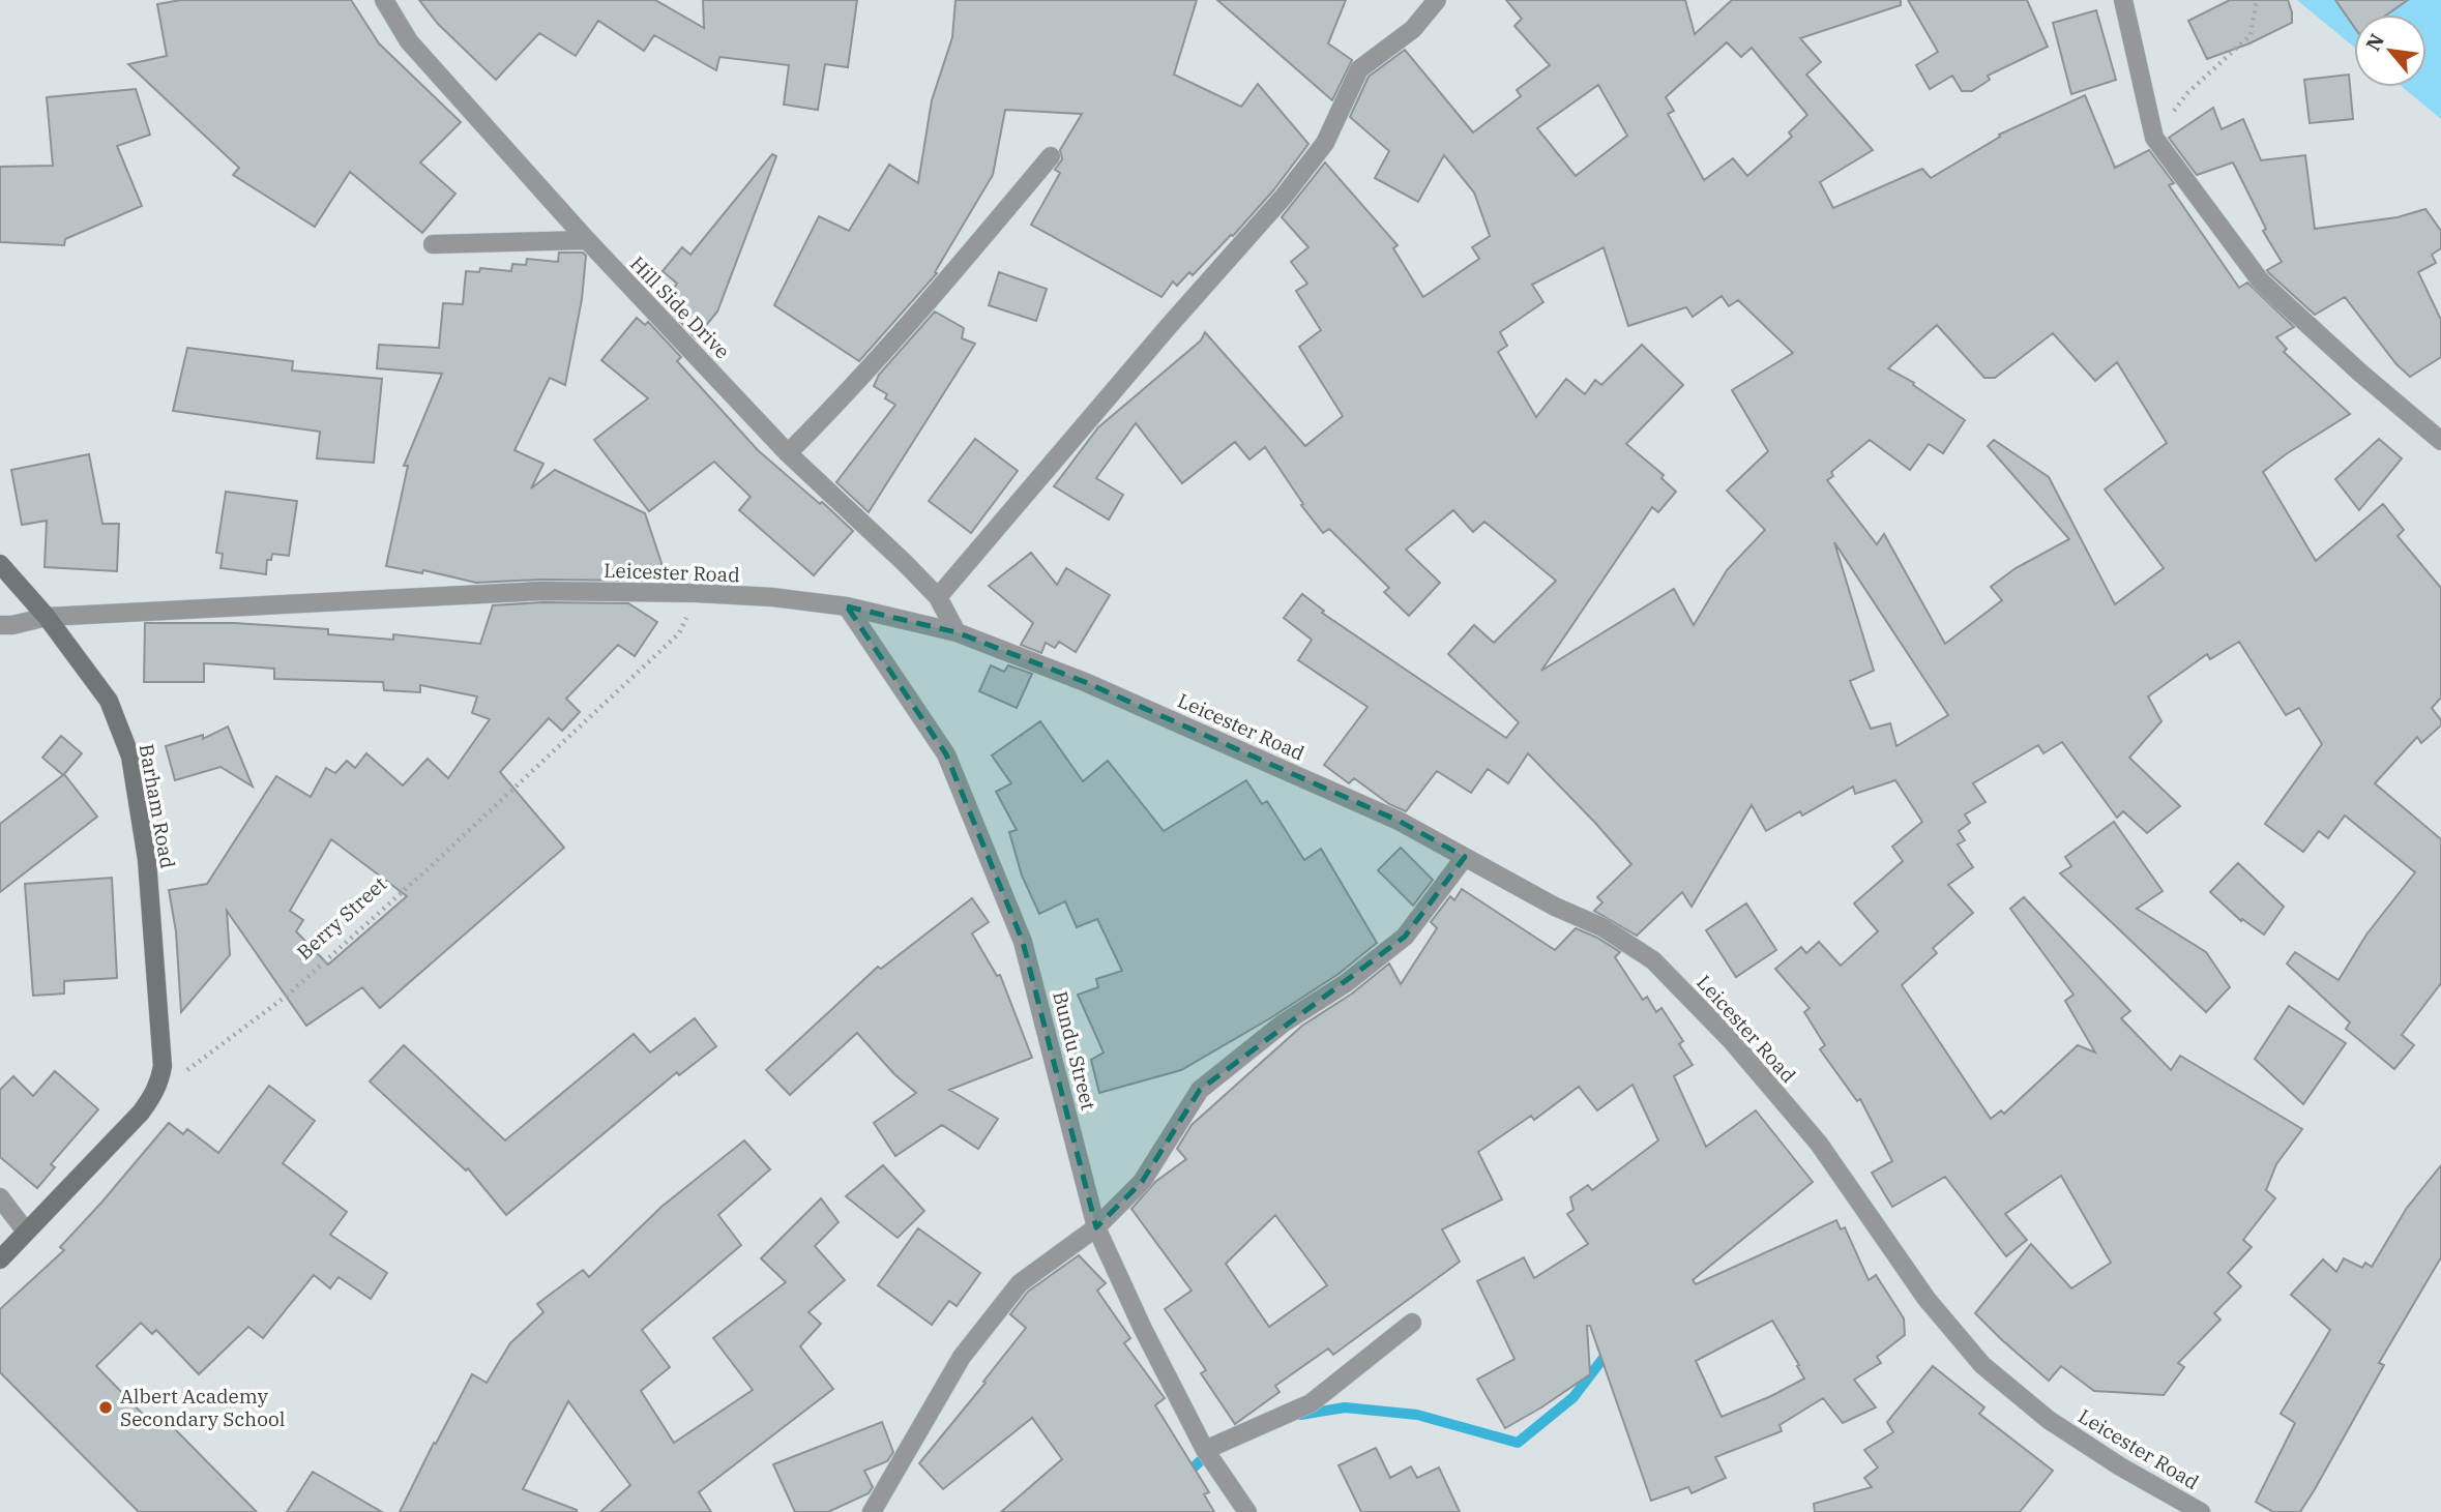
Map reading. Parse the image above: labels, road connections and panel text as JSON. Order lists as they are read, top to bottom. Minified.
{"streets":{"street":["Hill Side Drive","Leicester Road","Barham Road","Bundu Street"],"path":["Berry Street"]},"crossings":[["Hill Side Drive","Leicester Road"],["Leicester Road","Barham Road"],["Leicester Road","Berry Street"],["Leicester Road","Bundu Street"],["Barham Road","Berry Street"]],"places":["Albert Academy Secondary School"],"north":"top left"}
